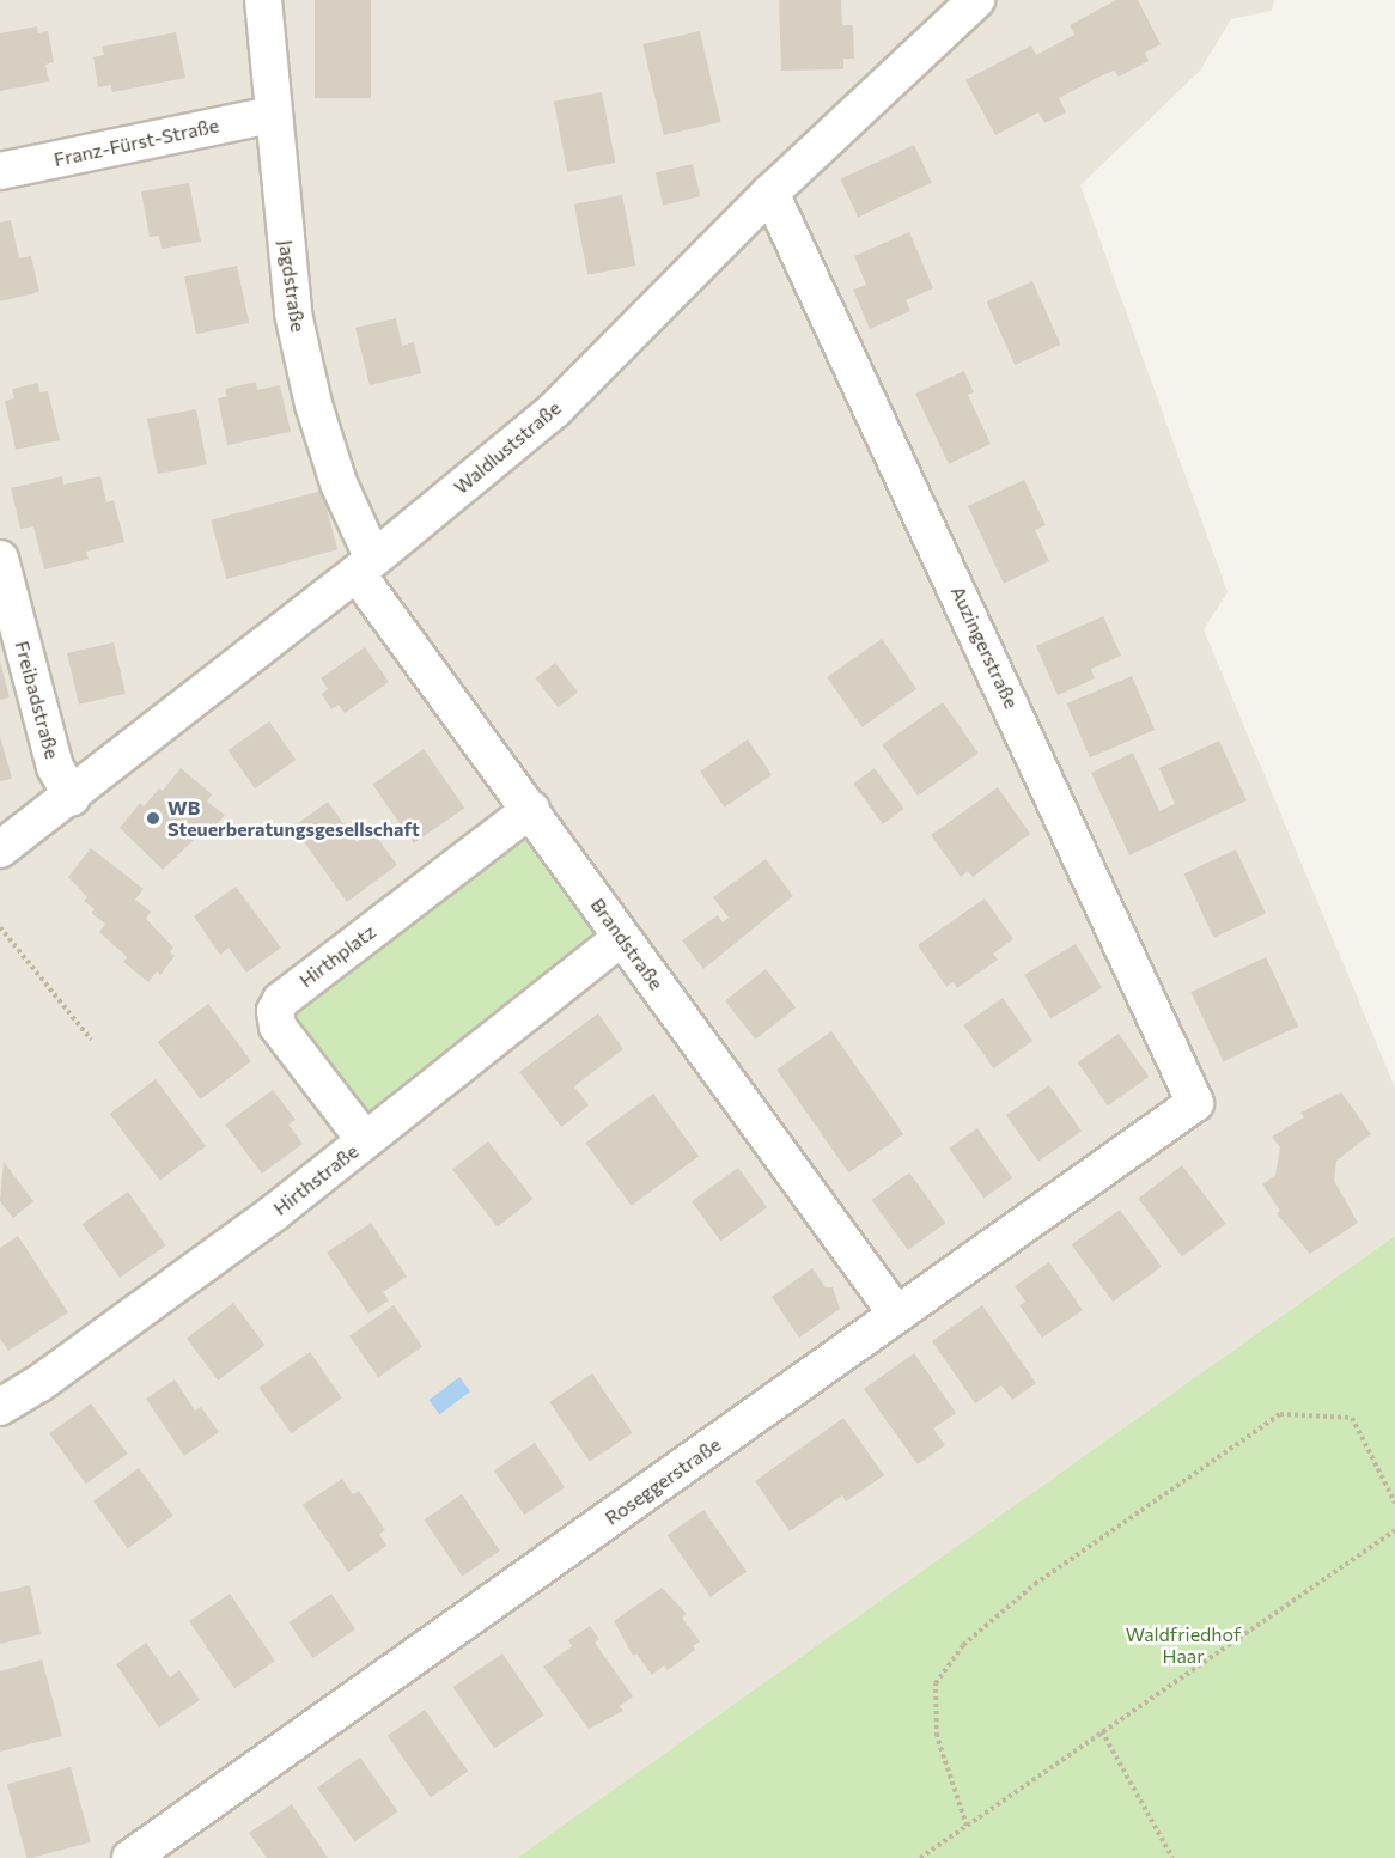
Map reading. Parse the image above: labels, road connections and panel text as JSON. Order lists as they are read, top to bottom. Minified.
{"streets":{"street":["Franz-Fürst-Straße","Jagdstraße","Waldluststraße","Auzingerstraße","Freibadstraße","Brandstraße","Hirthplatz","Hirthstraße","Roseggerstraße"]},"crossings":[["Franz-Fürst-Straße","Jagdstraße"],["Jagdstraße","Waldluststraße"],["Jagdstraße","Brandstraße"],["Waldluststraße","Auzingerstraße"],["Waldluststraße","Freibadstraße"],["Waldluststraße","Brandstraße"],["Auzingerstraße","Roseggerstraße"],["Brandstraße","Hirthplatz"],["Brandstraße","Hirthstraße"],["Brandstraße","Roseggerstraße"],["Hirthplatz","Hirthstraße"]],"parks":["Waldfriedhof Haar"],"places":["WB Steuerberatungsgesellschaft"]}
